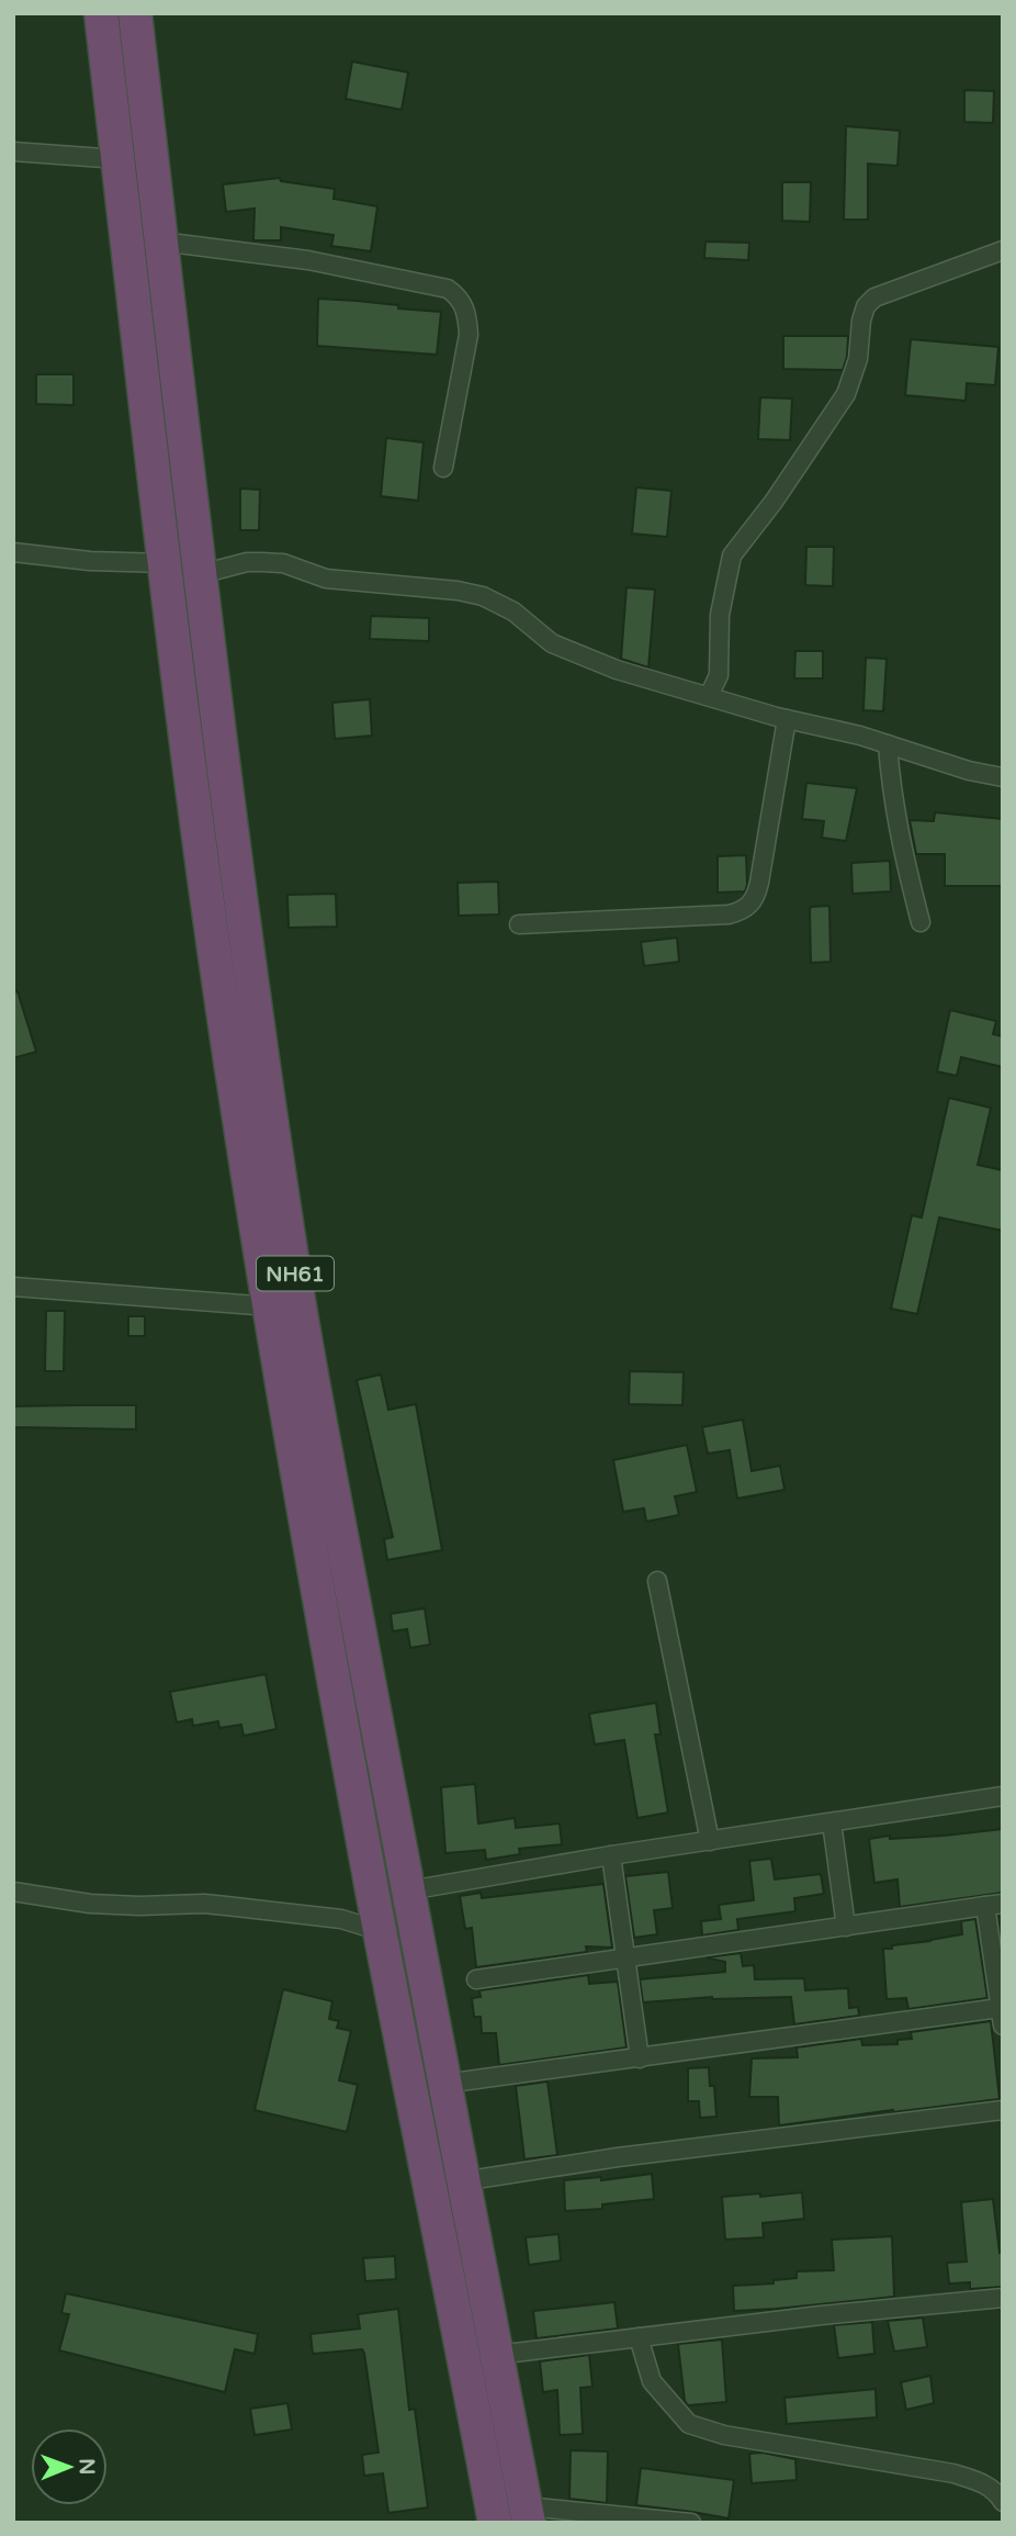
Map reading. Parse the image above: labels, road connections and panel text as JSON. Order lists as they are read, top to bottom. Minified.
{"streets":{"highway":["NH61"]},"north":"right"}
